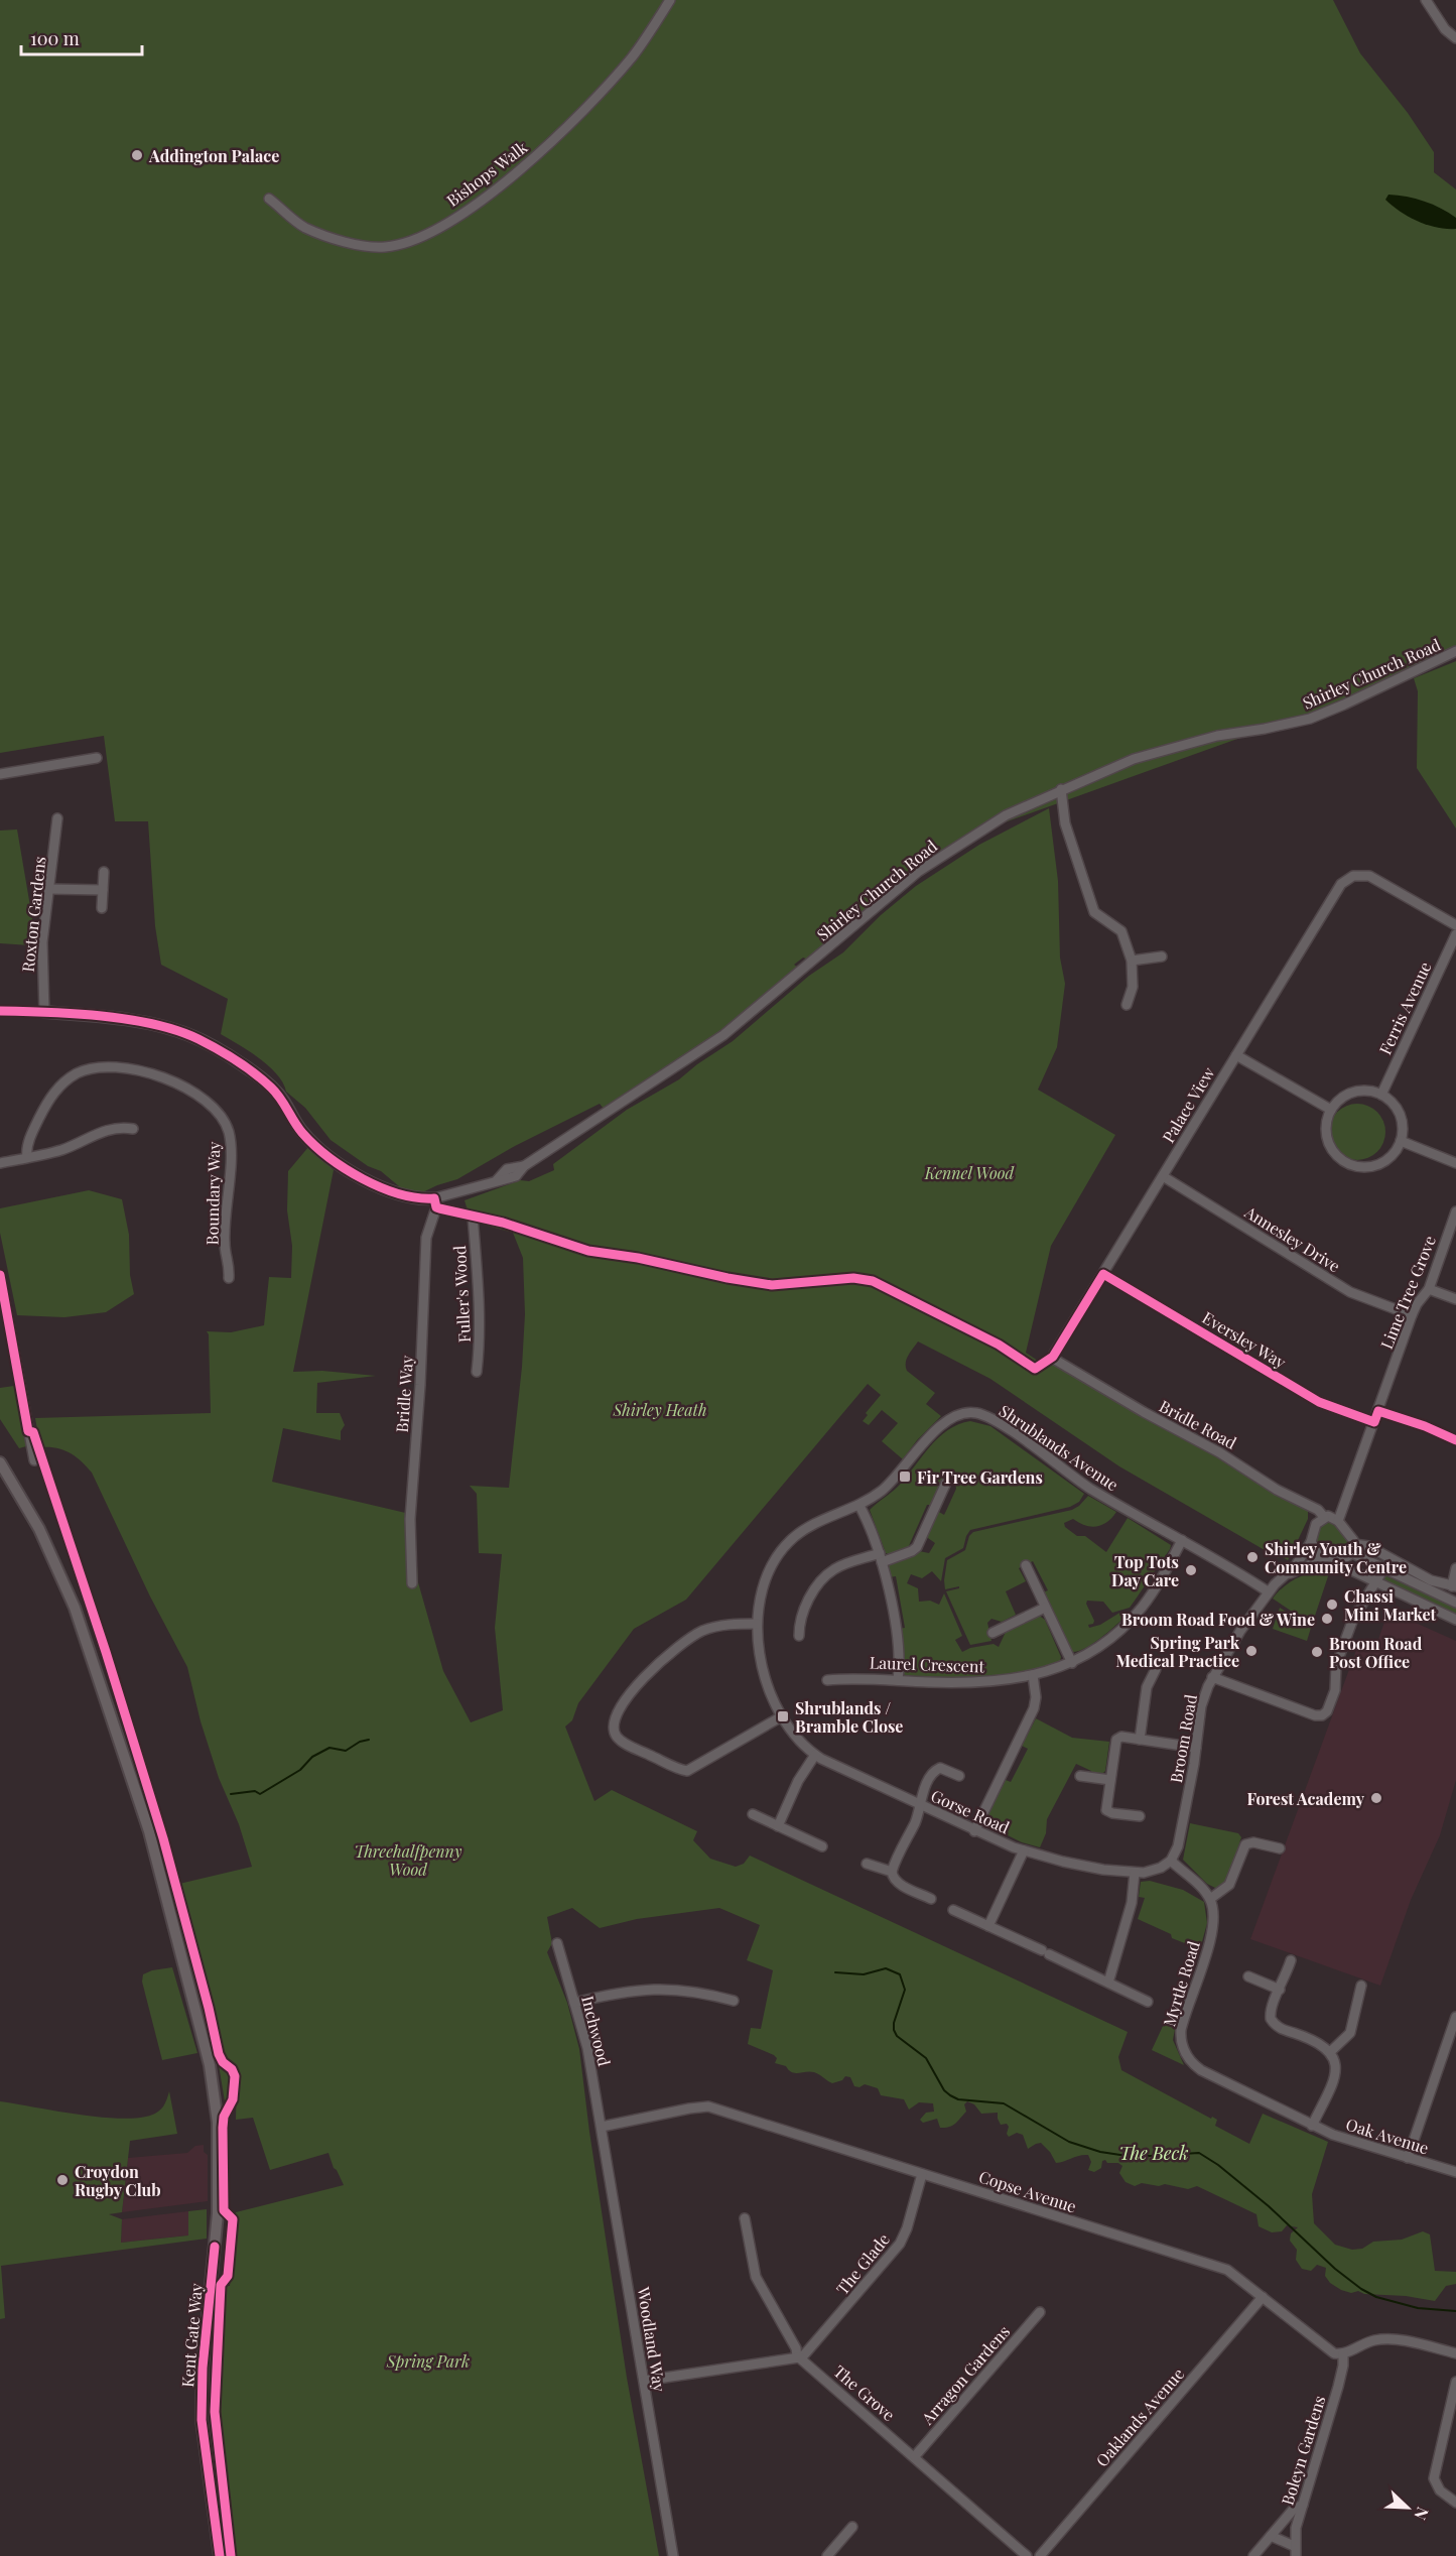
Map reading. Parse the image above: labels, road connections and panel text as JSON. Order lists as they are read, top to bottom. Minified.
{"streets":{"main road":["Kent Gate Way"],"street":["Bishops Walk","Shirley Church Road","Roxton Gardens","Ferris Avenue","Palace View","Boundary Way","Annesley Drive","Lime Tree Grove","Fuller's Wood","Eversley Way","Bridle Way","Bridle Road","Shrublands Avenue","Laurel Crescent","Broom Road","Gorse Road","Myrtle Road","Inchwood","Oak Avenue","Copse Avenue","The Glade","Woodland Way","Arragon Gardens","The Grove","Oaklands Avenue","Boleyn Gardens"]},"crossings":[["Shirley Church Road","Bridle Way"],["Palace View","Annesley Drive"],["Palace View","Eversley Way"],["Palace View","Bridle Road"],["Annesley Drive","Lime Tree Grove"],["Lime Tree Grove","Eversley Way"],["Lime Tree Grove","Bridle Road"],["Lime Tree Grove","Broom Road"],["Bridle Road","Broom Road"],["Shrublands Avenue","Laurel Crescent"],["Shrublands Avenue","Broom Road"],["Shrublands Avenue","Gorse Road"],["Broom Road","Gorse Road"],["Myrtle Road","Oak Avenue"],["Inchwood","Copse Avenue"],["Inchwood","Woodland Way"],["Copse Avenue","The Glade"],["Copse Avenue","Woodland Way"],["Copse Avenue","Oaklands Avenue"],["Copse Avenue","Boleyn Gardens"],["The Glade","The Grove"],["Arragon Gardens","The Grove"]],"water":["The Beck"],"parks":["Kennel Wood","Shirley Heath","Threehalfpenny Wood","Spring Park"],"places":{"other":["Addington Palace","Shirley Youth & Community Centre","Top Tots Day Care","Chassi Mini Market","Broom Road Food & Wine","Spring Park Medical Practice","Broom Road Post Office","Forest Academy","Croydon Rugby Club"],"transit":["Fir Tree Gardens","Shrublands / Bramble Close"]},"scale_bar":"100 m","north":"bottom right"}
